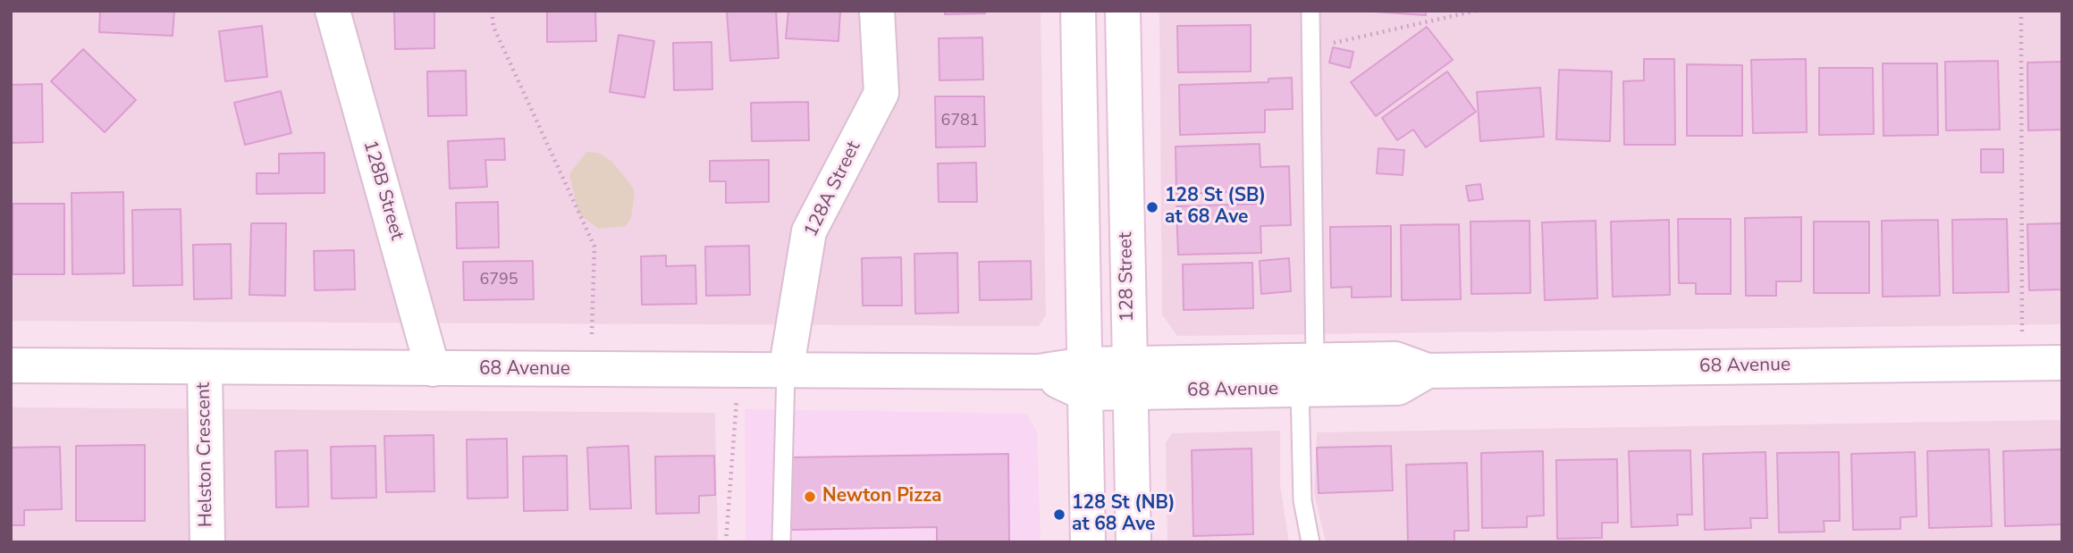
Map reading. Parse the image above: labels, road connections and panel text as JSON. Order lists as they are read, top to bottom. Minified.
{"streets":{"street":["128A Street","128B Street","128 Street","68 Avenue","Helston Crescent"]},"crossings":[["128A Street","68 Avenue"],["128B Street","68 Avenue"],["128 Street","68 Avenue"],["68 Avenue","Helston Crescent"]],"places":["128 St (SB) at 68 Ave","Newton Pizza","128 St (NB) at 68 Ave"],"house_numbers":["6781","6795"]}
